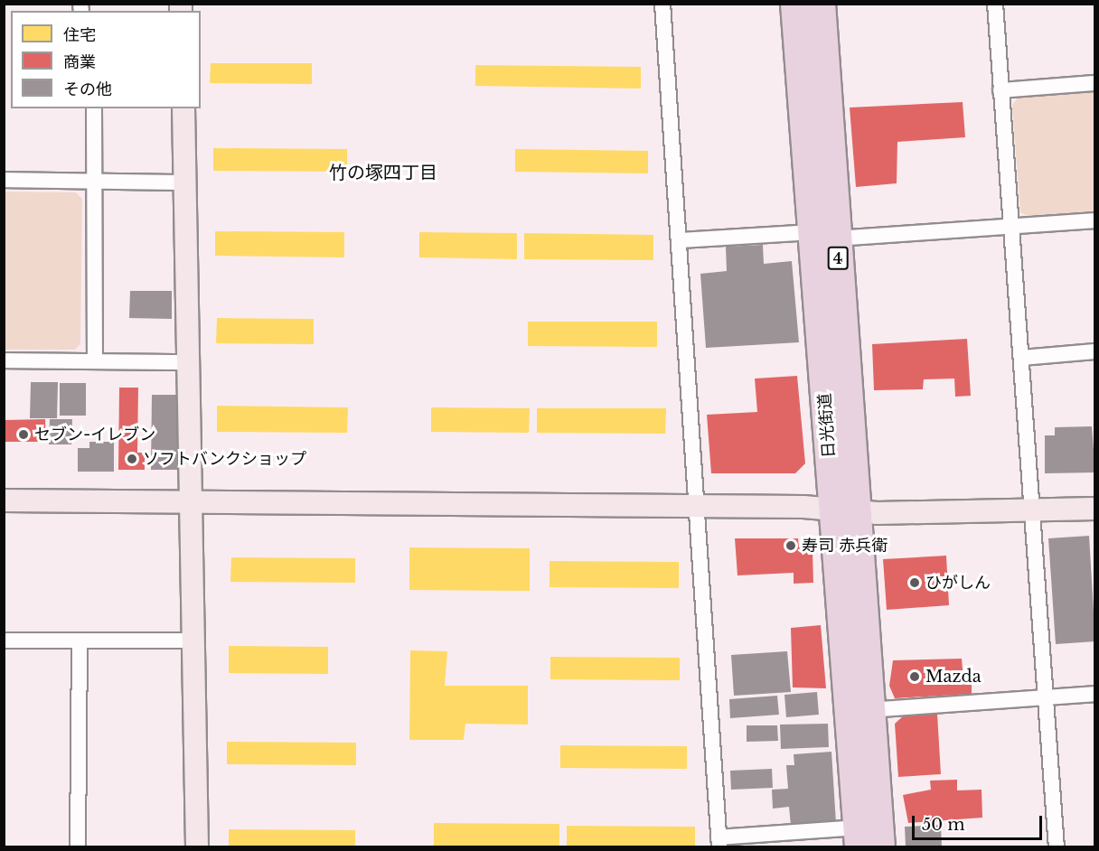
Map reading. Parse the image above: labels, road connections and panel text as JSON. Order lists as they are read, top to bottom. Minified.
{"streets":{"highway":["4","日光街道"]},"districts":["竹の塚四丁目"],"places":["セブン-イレブン","ソフトバンクショップ","寿司 赤兵衛","ひがしん","Mazda"],"legend":["住宅","商業","その他"],"scale_bar":"50 m"}
